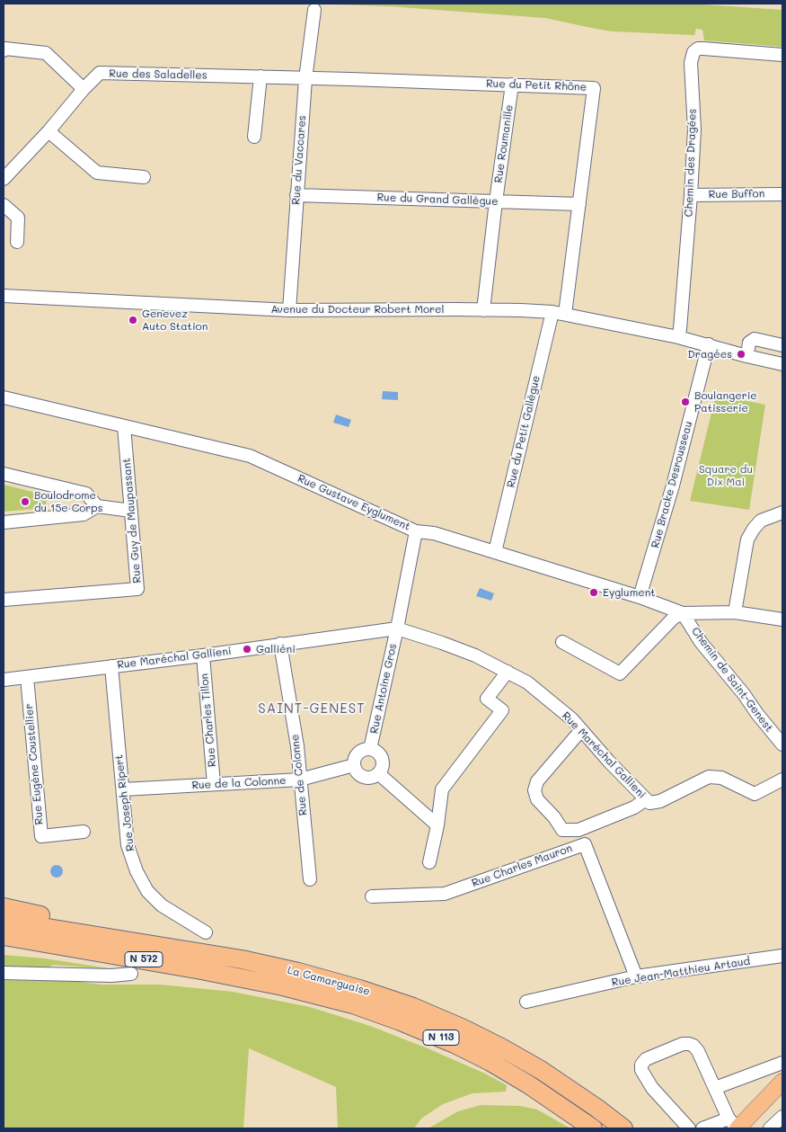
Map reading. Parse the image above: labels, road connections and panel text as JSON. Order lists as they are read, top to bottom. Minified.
{"streets":{"highway":["N 572","La Camarguaise","N 113"],"street":["Rue des Saladelles","Rue du Petit Rhône","Rue Roumanille","Rue du Vaccares","Chemin des Dragées","Rue Buffon","Rue du Grand Gallègue","Avenue du Docteur Robert Morel","Rue du Petit Gallègue","Rue Bracke Desrousseau","Rue Gustave Eyglument","Rue Guy de Maupassant","Rue Maréchal Gallieni","Chemin de Saint-Genest","Rue Antoine Gros","Rue Charles Tillon","Rue Eugène Coustellier","Rue de Colonne","Rue de la Colonne","Rue Joseph Ripert","Rue Charles Mauron","Rue Jean-Matthieu Artaud"]},"crossings":[["Rue des Saladelles","Rue du Petit Rhône"],["Rue des Saladelles","Rue du Vaccares"],["Rue du Petit Rhône","Rue Roumanille"],["Rue du Petit Rhône","Rue du Vaccares"],["Rue du Petit Rhône","Rue du Grand Gallègue"],["Rue du Petit Rhône","Avenue du Docteur Robert Morel"],["Rue Roumanille","Rue du Grand Gallègue"],["Rue Roumanille","Avenue du Docteur Robert Morel"],["Rue du Vaccares","Rue du Grand Gallègue"],["Rue du Vaccares","Avenue du Docteur Robert Morel"],["Chemin des Dragées","Rue Buffon"],["Chemin des Dragées","Avenue du Docteur Robert Morel"],["Avenue du Docteur Robert Morel","Rue du Petit Gallègue"],["Avenue du Docteur Robert Morel","Rue Bracke Desrousseau"],["Rue du Petit Gallègue","Rue Gustave Eyglument"],["Rue Bracke Desrousseau","Rue Gustave Eyglument"],["Rue Gustave Eyglument","Rue Guy de Maupassant"],["Rue Gustave Eyglument","Chemin de Saint-Genest"],["Rue Gustave Eyglument","Rue Antoine Gros"],["Rue Maréchal Gallieni","Rue Antoine Gros"],["Rue Maréchal Gallieni","Rue Charles Tillon"],["Rue Maréchal Gallieni","Rue Eugène Coustellier"],["Rue Maréchal Gallieni","Rue de Colonne"],["Rue Maréchal Gallieni","Rue Joseph Ripert"],["Rue Antoine Gros","Rue de la Colonne"],["Rue Charles Tillon","Rue de la Colonne"],["Rue de Colonne","Rue de la Colonne"],["Rue de la Colonne","Rue Joseph Ripert"],["Rue Charles Mauron","Rue Jean-Matthieu Artaud"]],"districts":["SAINT-GENEST"],"parks":["Square du Dix Mai"],"places":["Genevez Auto Station","Dragées","Boulangerie Patisserie","Boulodrome du 15e Corps","Eyglument","Galliéni"]}
